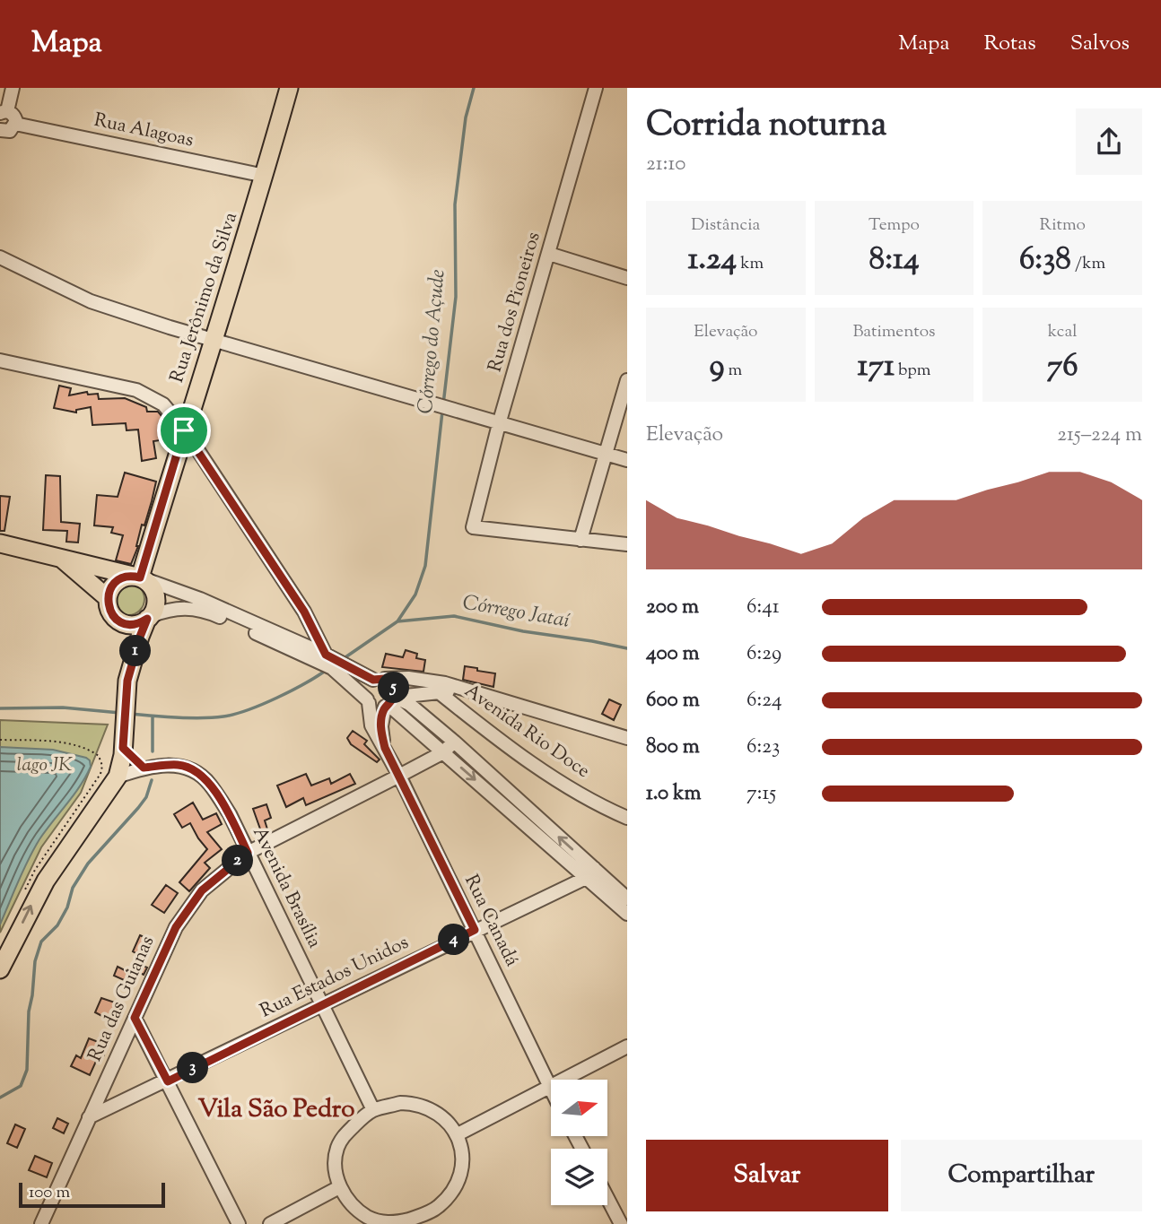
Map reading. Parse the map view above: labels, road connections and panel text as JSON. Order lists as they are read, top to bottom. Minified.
{"streets":{"main road":["Rua Jerônimo da Silva"],"street":["Rua Alagoas","Rua dos Pioneiros","Avenida Rio Doce","Avenida Brasília","Rua Canadá","Rua Estados Unidos","Rua das Guianas"]},"crossings":[["Rua Alagoas","Rua Jerônimo da Silva"],["Avenida Brasília","Rua Estados Unidos"],["Avenida Brasília","Rua das Guianas"],["Rua Canadá","Rua Estados Unidos"],["Rua Canadá","Rua das Guianas"],["Rua Estados Unidos","Rua das Guianas"]],"districts":["Vila São Pedro"],"water":["Córrego do Açude","Córrego Jataí"],"parks":["lago JK"],"scale_bar":"100 m","north":"right","page":{"header":"Mapa","nav":["Mapa","Rotas","Salvos"],"heading":["Corrida noturna","21:10"],"stats":[["Distância","1.24 km"],["Tempo","8:14"],["Ritmo","6:38 /km"],["Elevação","9 m"],["Batimentos","171 bpm"],["kcal","76"]],"chart":["Elevação","215–224 m"],"list":[{"name":"200 m","note":"6:41"},{"name":"400 m","note":"6:29"},{"name":"600 m","note":"6:24"},{"name":"800 m","note":"6:23"},{"name":"1.0 km","note":"7:15"}],"pins":["1","5","2","4","3"],"buttons":["Salvar","Compartilhar"],"scale":"100 m"}}
